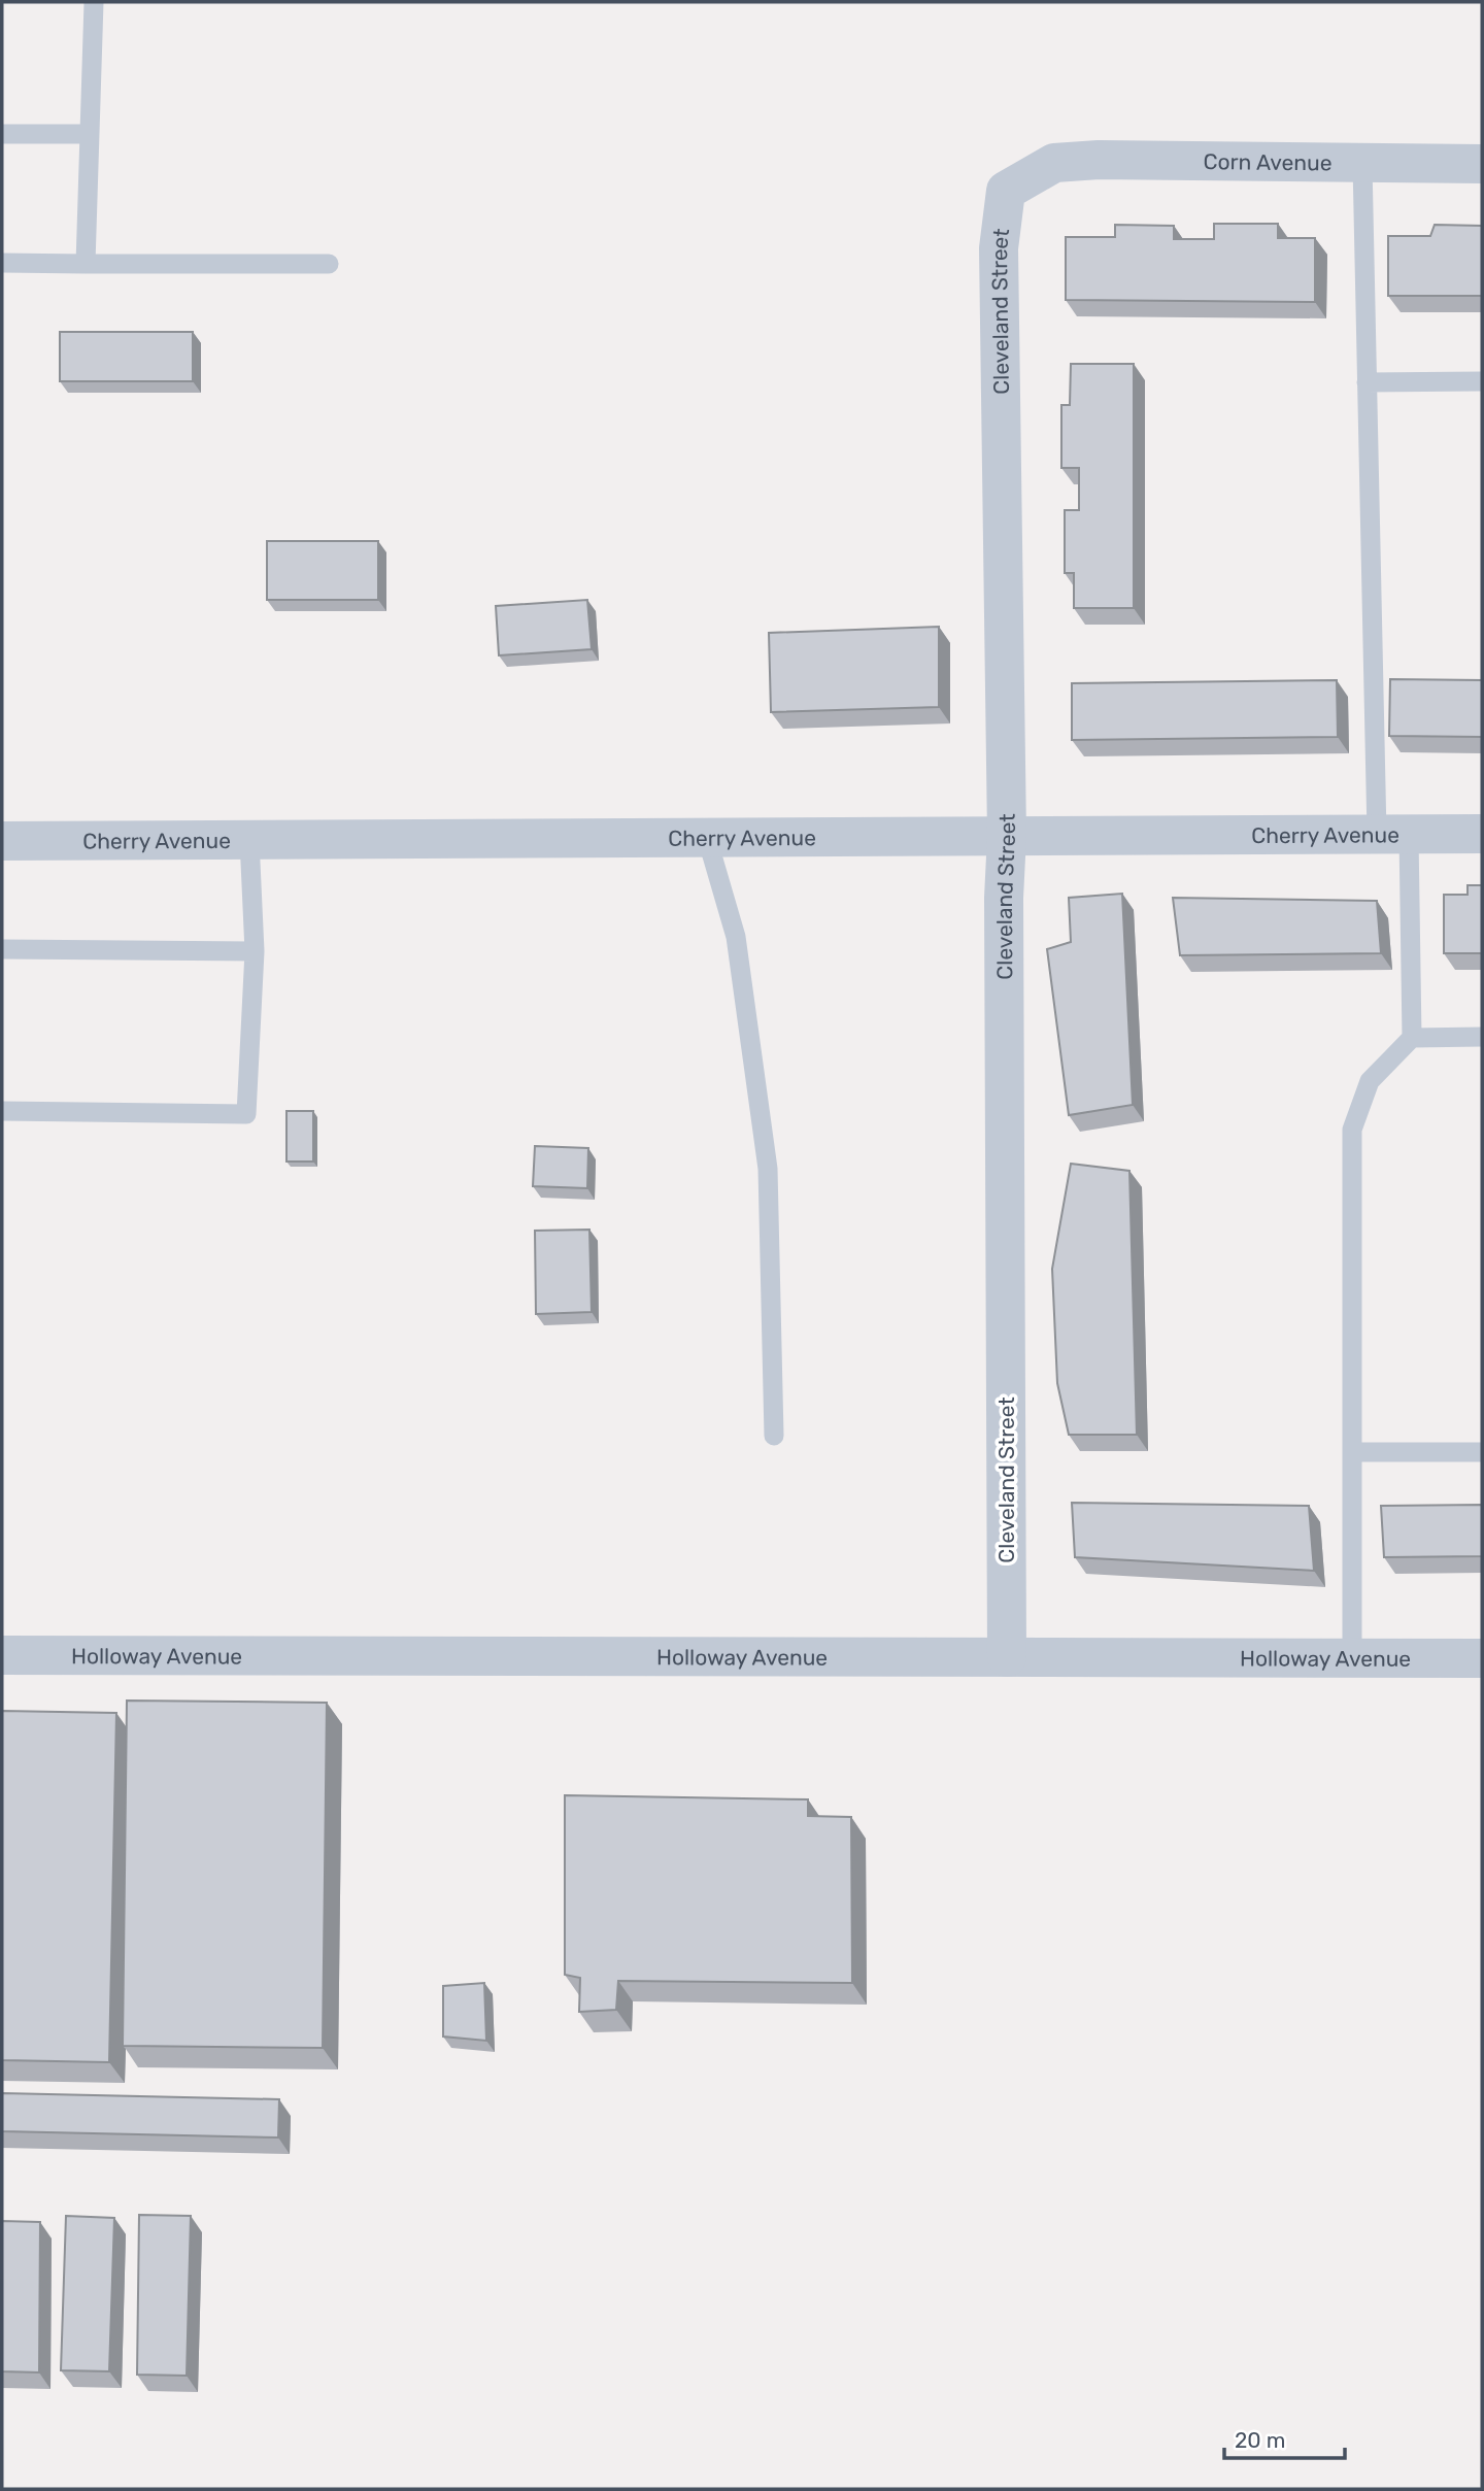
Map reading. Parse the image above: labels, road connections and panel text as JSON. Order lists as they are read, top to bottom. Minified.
{"streets":{"street":["Corn Avenue","Cleveland Street","Cherry Avenue","Holloway Avenue"]},"crossings":[["Corn Avenue","Cleveland Street"],["Cleveland Street","Cherry Avenue"],["Cleveland Street","Holloway Avenue"]],"scale_bar":"20 m"}
